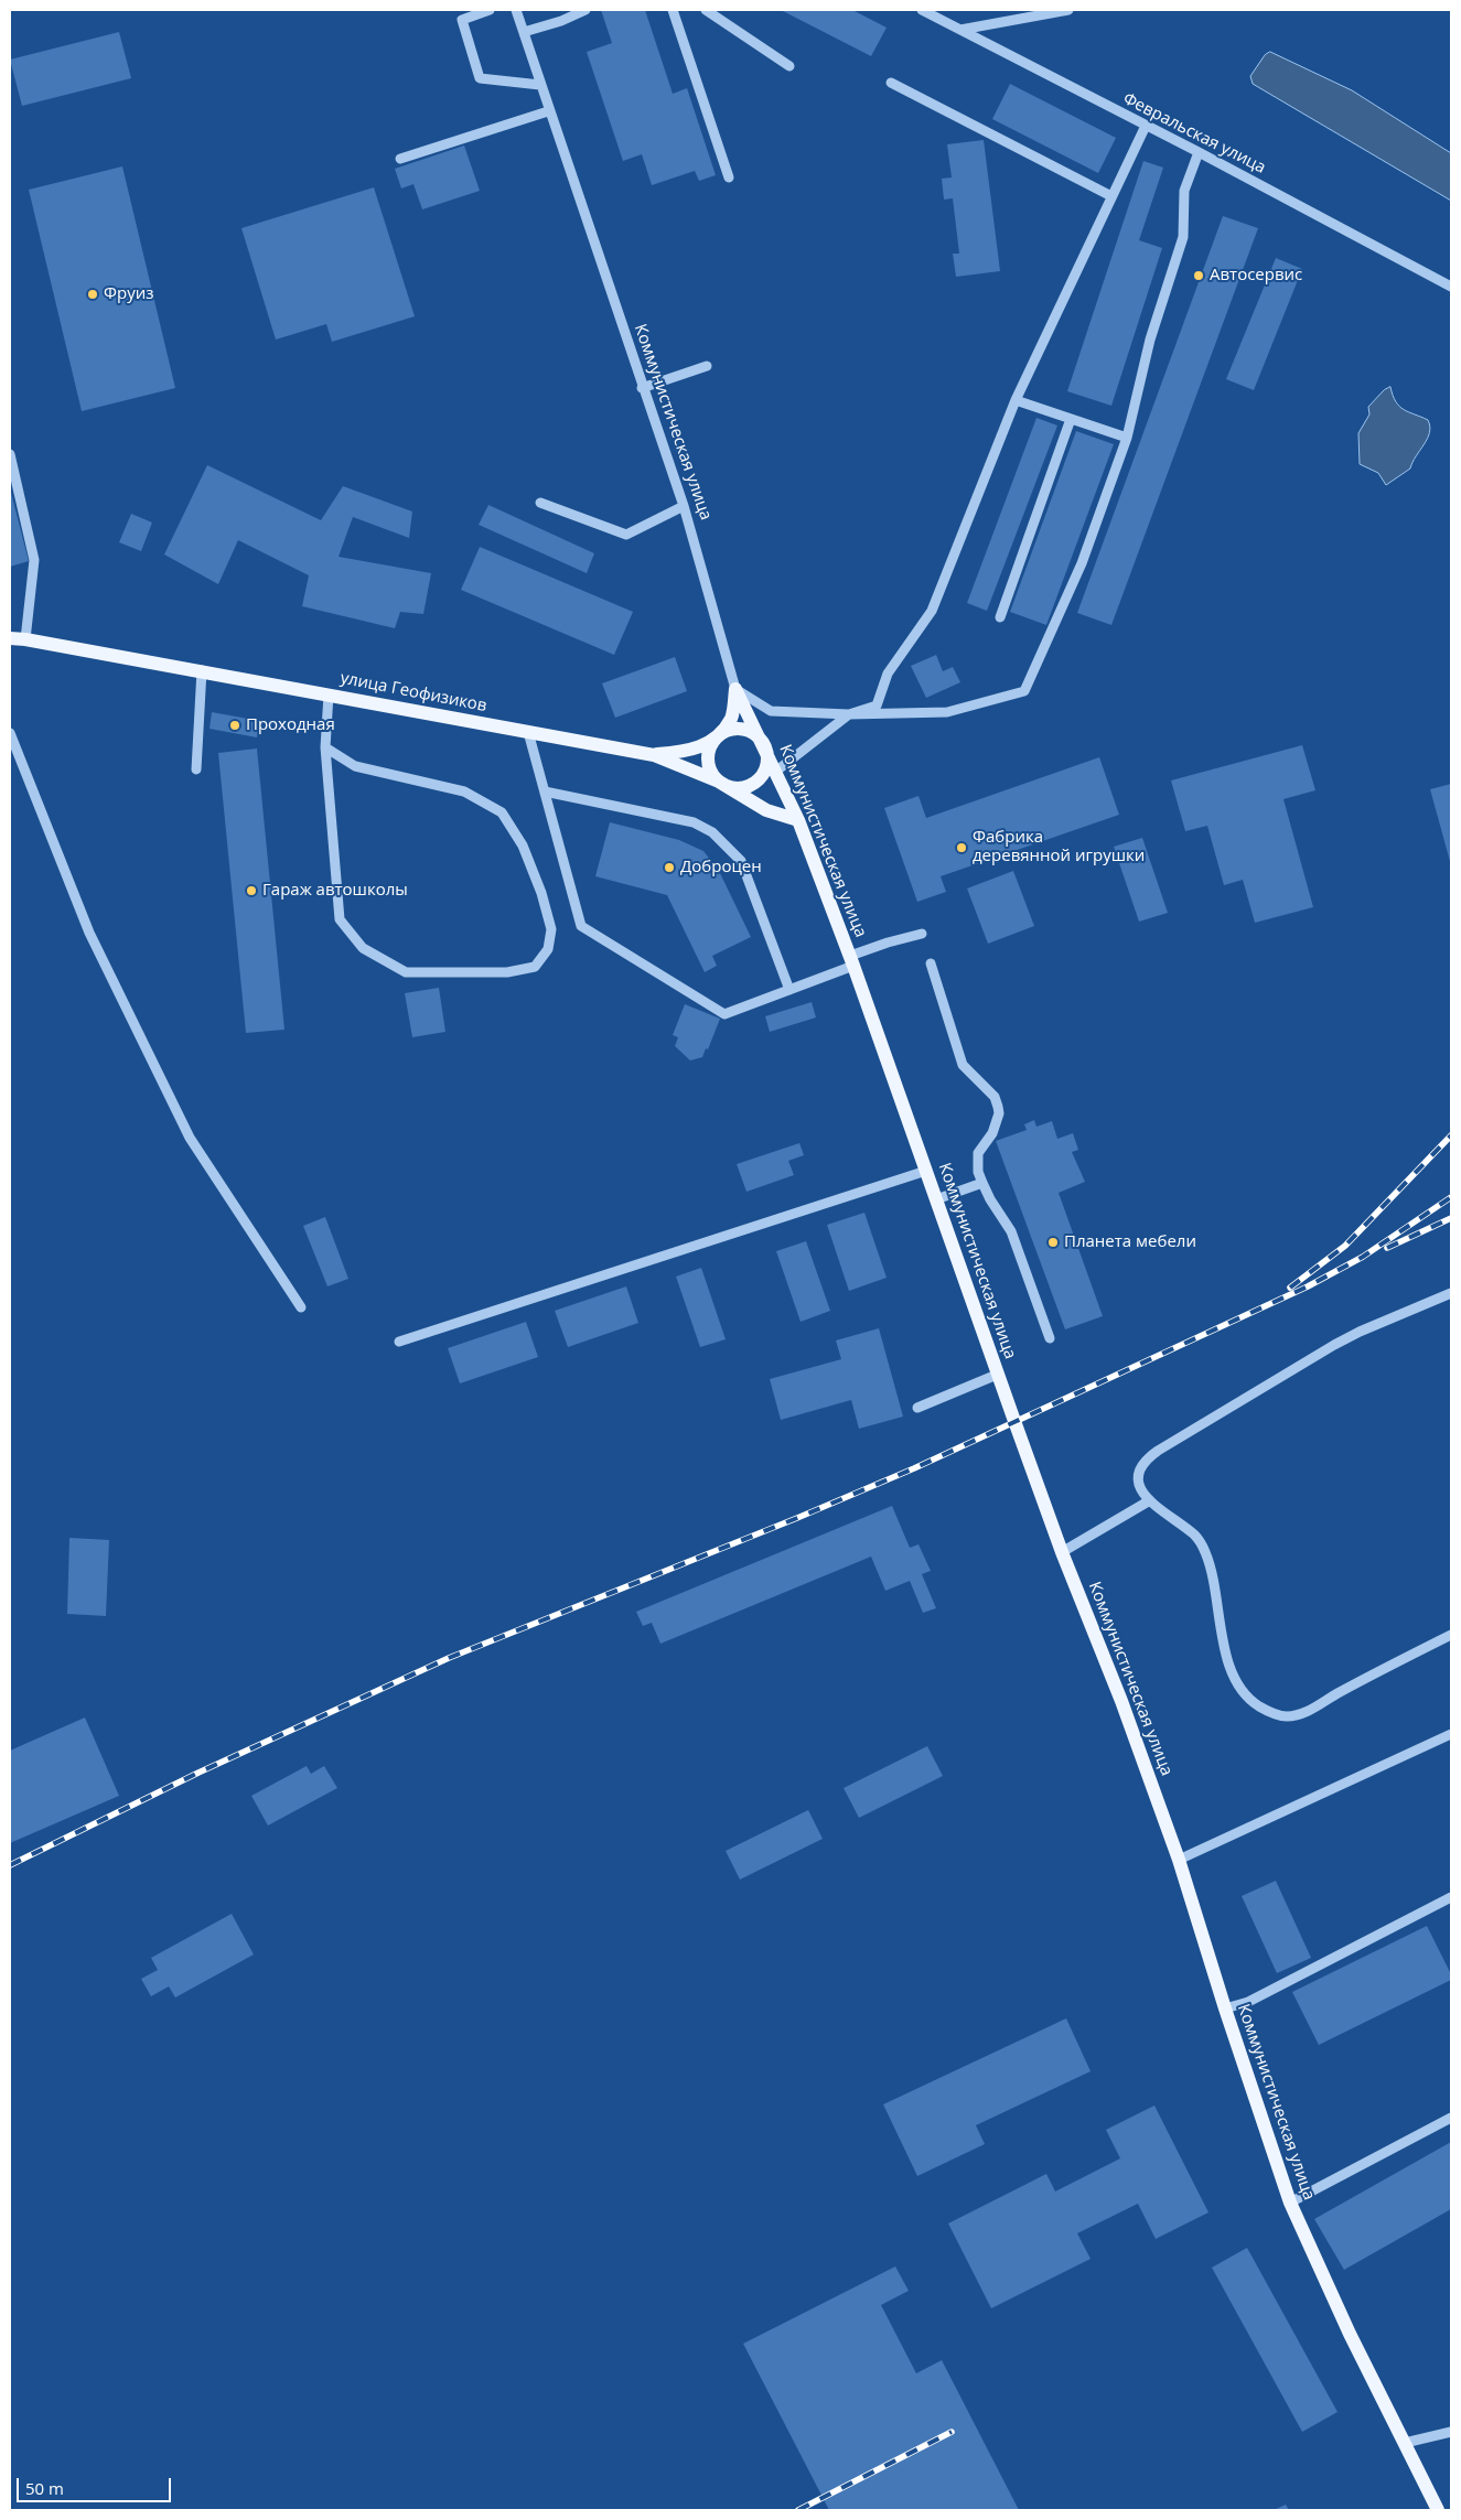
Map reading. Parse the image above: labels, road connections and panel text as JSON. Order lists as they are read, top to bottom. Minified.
{"streets":{"main road":["Коммунистическая улица","улица Геофизиков"],"street":["Февральская улица"]},"crossings":[["Коммунистическая улица","улица Геофизиков"]],"places":["Автосервис","Фруиз","Проходная","Фабрика деревянной игрушки","Доброцен","Гараж автошколы","Планета мебели"],"scale_bar":"50 m"}
